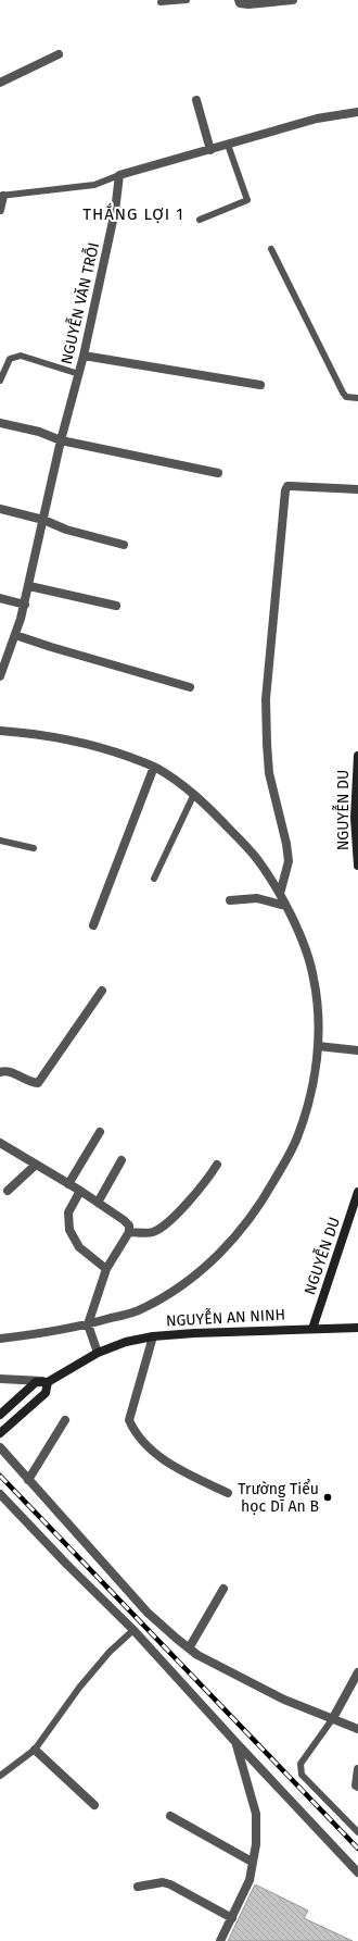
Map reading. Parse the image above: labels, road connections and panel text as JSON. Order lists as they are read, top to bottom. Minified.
{"streets":{"main road":["NGUYỄN DU","NGUYỄN AN NINH"],"street":["NGUYỄN VĂN TRỖI"]},"crossings":[["NGUYỄN DU","NGUYỄN AN NINH"]],"districts":["THẮNG LỢI 1"],"places":["Trường Tiểu học Dĩ An B"]}
